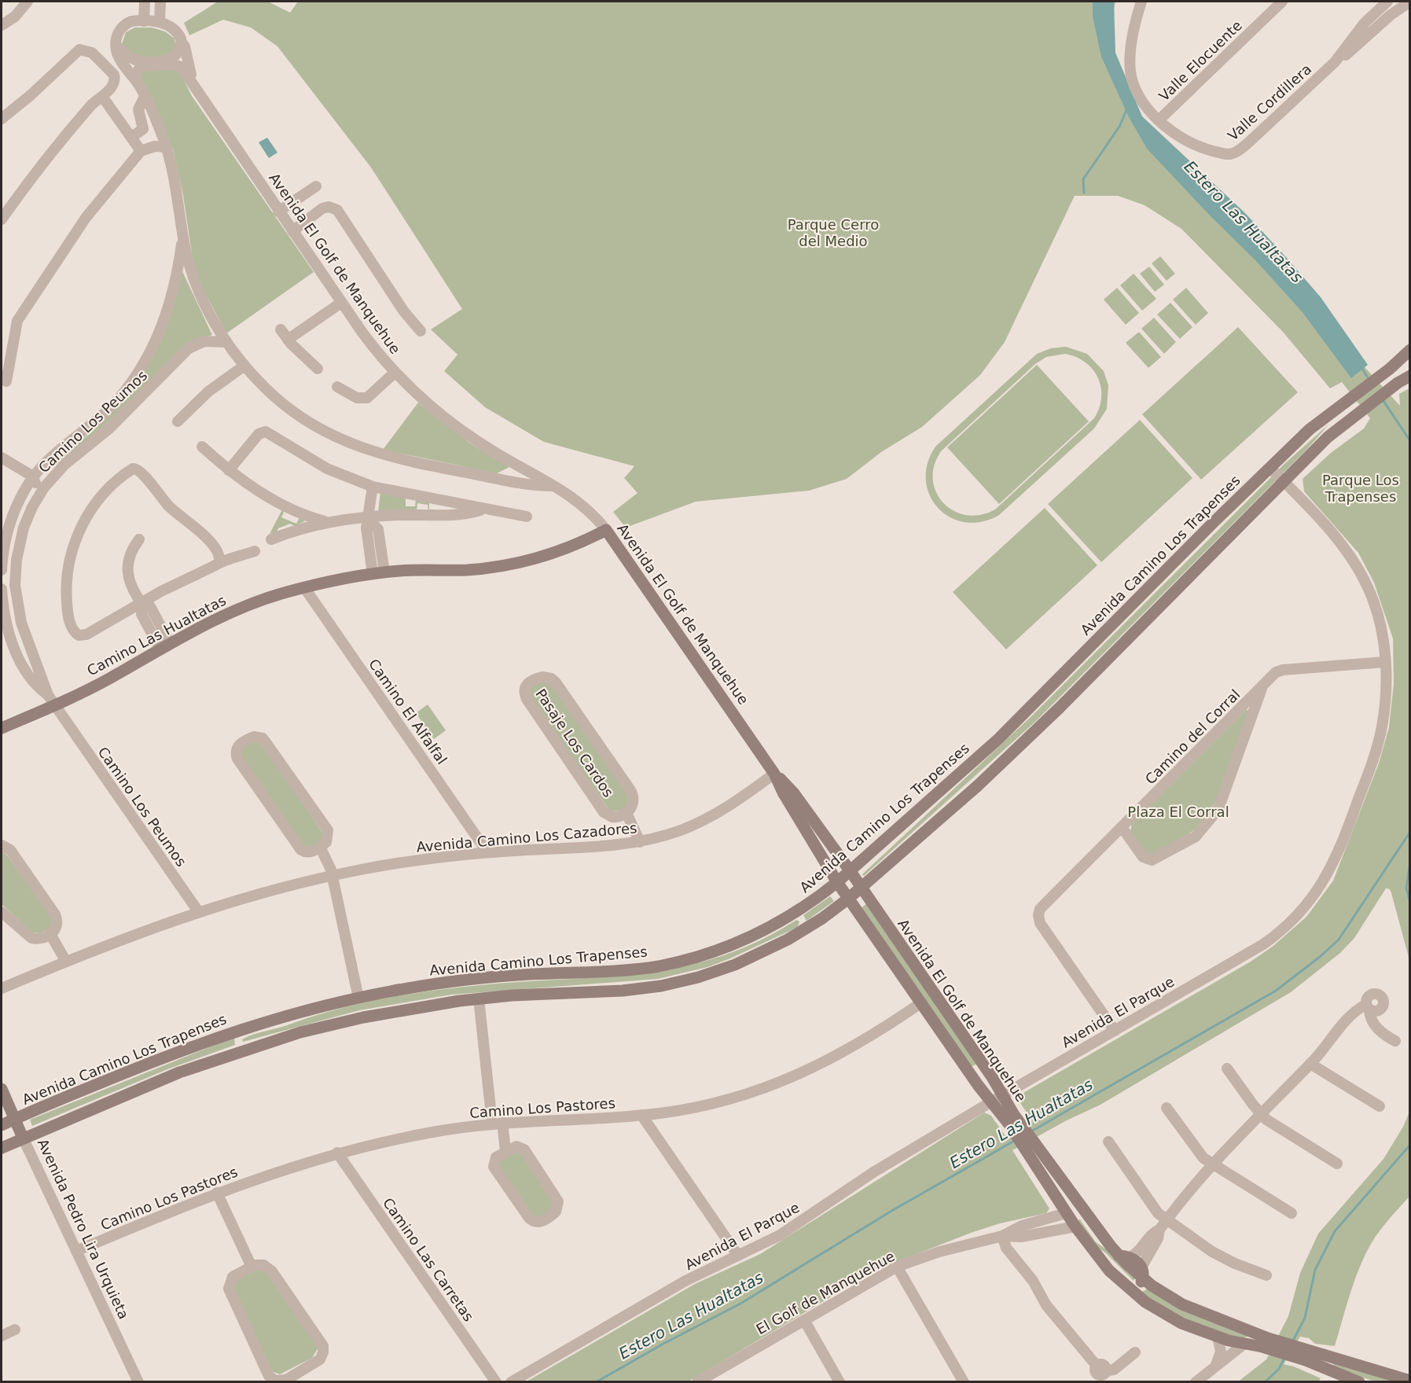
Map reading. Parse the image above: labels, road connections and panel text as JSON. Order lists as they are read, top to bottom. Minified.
{"streets":{"main road":["Avenida El Golf de Manquehue","Avenida Camino Los Trapenses","Camino Las Hualtatas","Avenida Pedro Lira Urquieta"],"street":["Valle Elocuente","Valle Cordillera","Camino Los Peumos","Camino El Alfalfal","Camino del Corral","Pasaje Los Cardos","Avenida Camino Los Cazadores","Avenida El Parque","Camino Los Pastores","Camino Las Carretas","El Golf de Manquehue"]},"crossings":[["Valle Elocuente","Valle Cordillera"],["Avenida El Golf de Manquehue","Camino Los Peumos"],["Avenida El Golf de Manquehue","Avenida Camino Los Trapenses"],["Avenida El Golf de Manquehue","Camino Las Hualtatas"],["Avenida El Golf de Manquehue","Avenida Camino Los Cazadores"],["Avenida El Golf de Manquehue","Avenida El Parque"],["Avenida El Golf de Manquehue","Camino Los Pastores"],["Avenida El Golf de Manquehue","El Golf de Manquehue"],["Camino Los Peumos","Camino Las Hualtatas"],["Camino Los Peumos","Avenida Camino Los Cazadores"],["Avenida Camino Los Trapenses","Avenida El Parque"],["Avenida Camino Los Trapenses","Avenida Pedro Lira Urquieta"],["Camino Las Hualtatas","Camino El Alfalfal"],["Camino El Alfalfal","Avenida Camino Los Cazadores"],["Camino del Corral","Avenida El Parque"],["Camino Los Pastores","Avenida Pedro Lira Urquieta"],["Camino Los Pastores","Camino Las Carretas"]],"water":["Estero Las Hualtatas"],"parks":["Parque Cerro del Medio","Parque Los Trapenses","Plaza El Corral"]}
